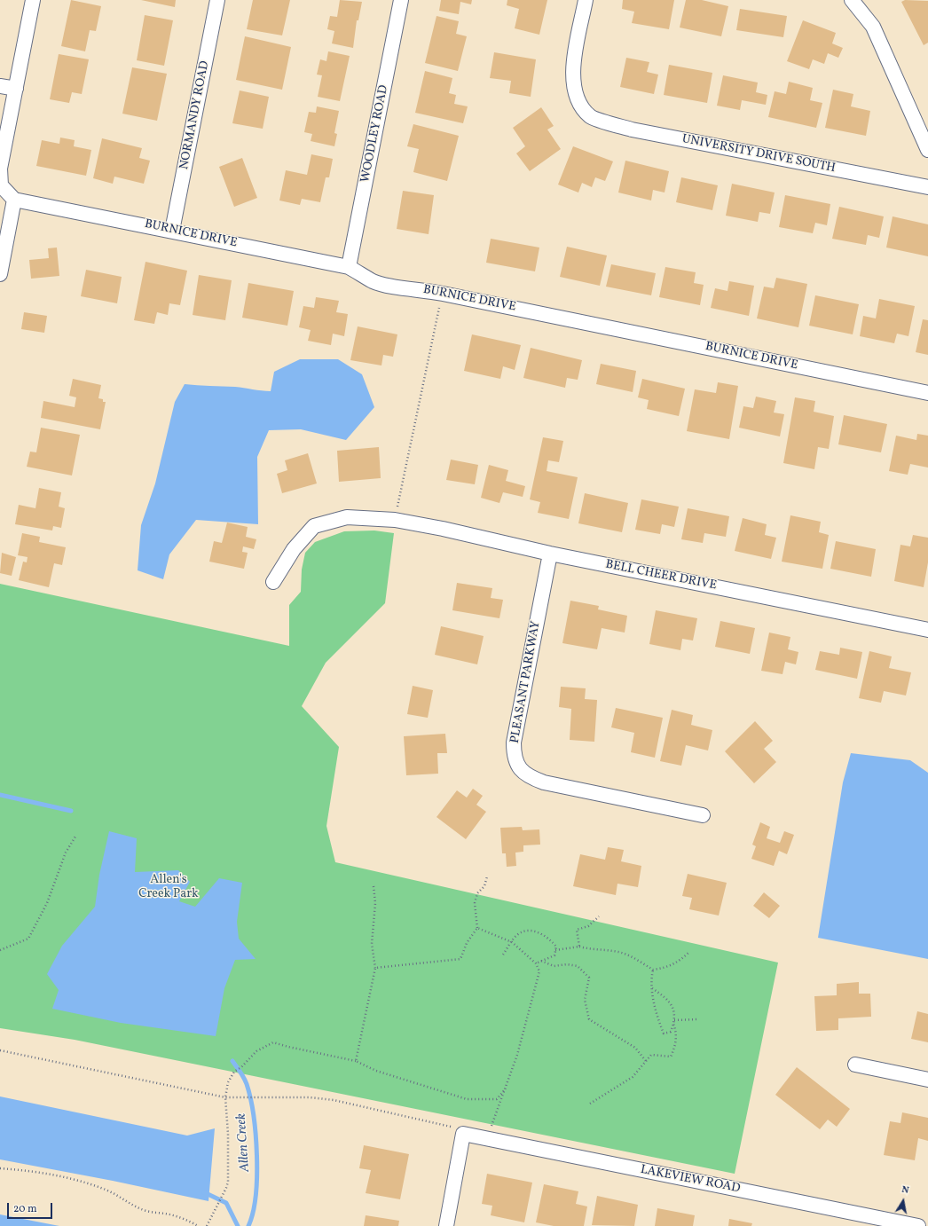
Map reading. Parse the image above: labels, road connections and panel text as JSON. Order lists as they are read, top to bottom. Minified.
{"streets":{"street":["NORMANDY ROAD","WOODLEY ROAD","UNIVERSITY DRIVE SOUTH","BURNICE DRIVE","BELL CHEER DRIVE","PLEASANT PARKWAY","LAKEVIEW ROAD"]},"crossings":[["NORMANDY ROAD","BURNICE DRIVE"],["WOODLEY ROAD","BURNICE DRIVE"],["BELL CHEER DRIVE","PLEASANT PARKWAY"]],"water":["Allen Creek"],"parks":["Allen's Creek Park"],"scale_bar":"20 m","north":"top"}
